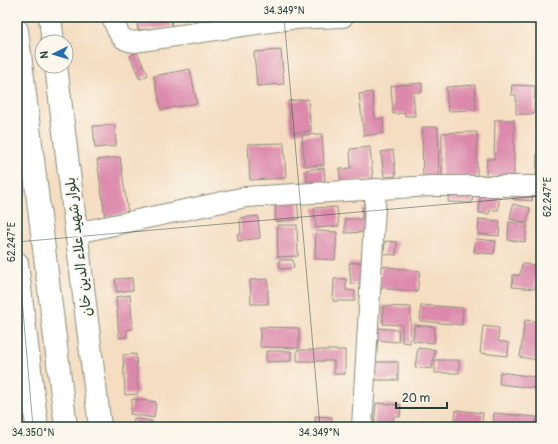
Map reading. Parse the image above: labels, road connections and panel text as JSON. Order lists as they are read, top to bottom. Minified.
{"streets":{"main road":["بلوار شهید علاء الدین خان"]},"scale_bar":"20 m","north":"left","coordinates":["34.349°N","62.247°E","34.350°N"]}
